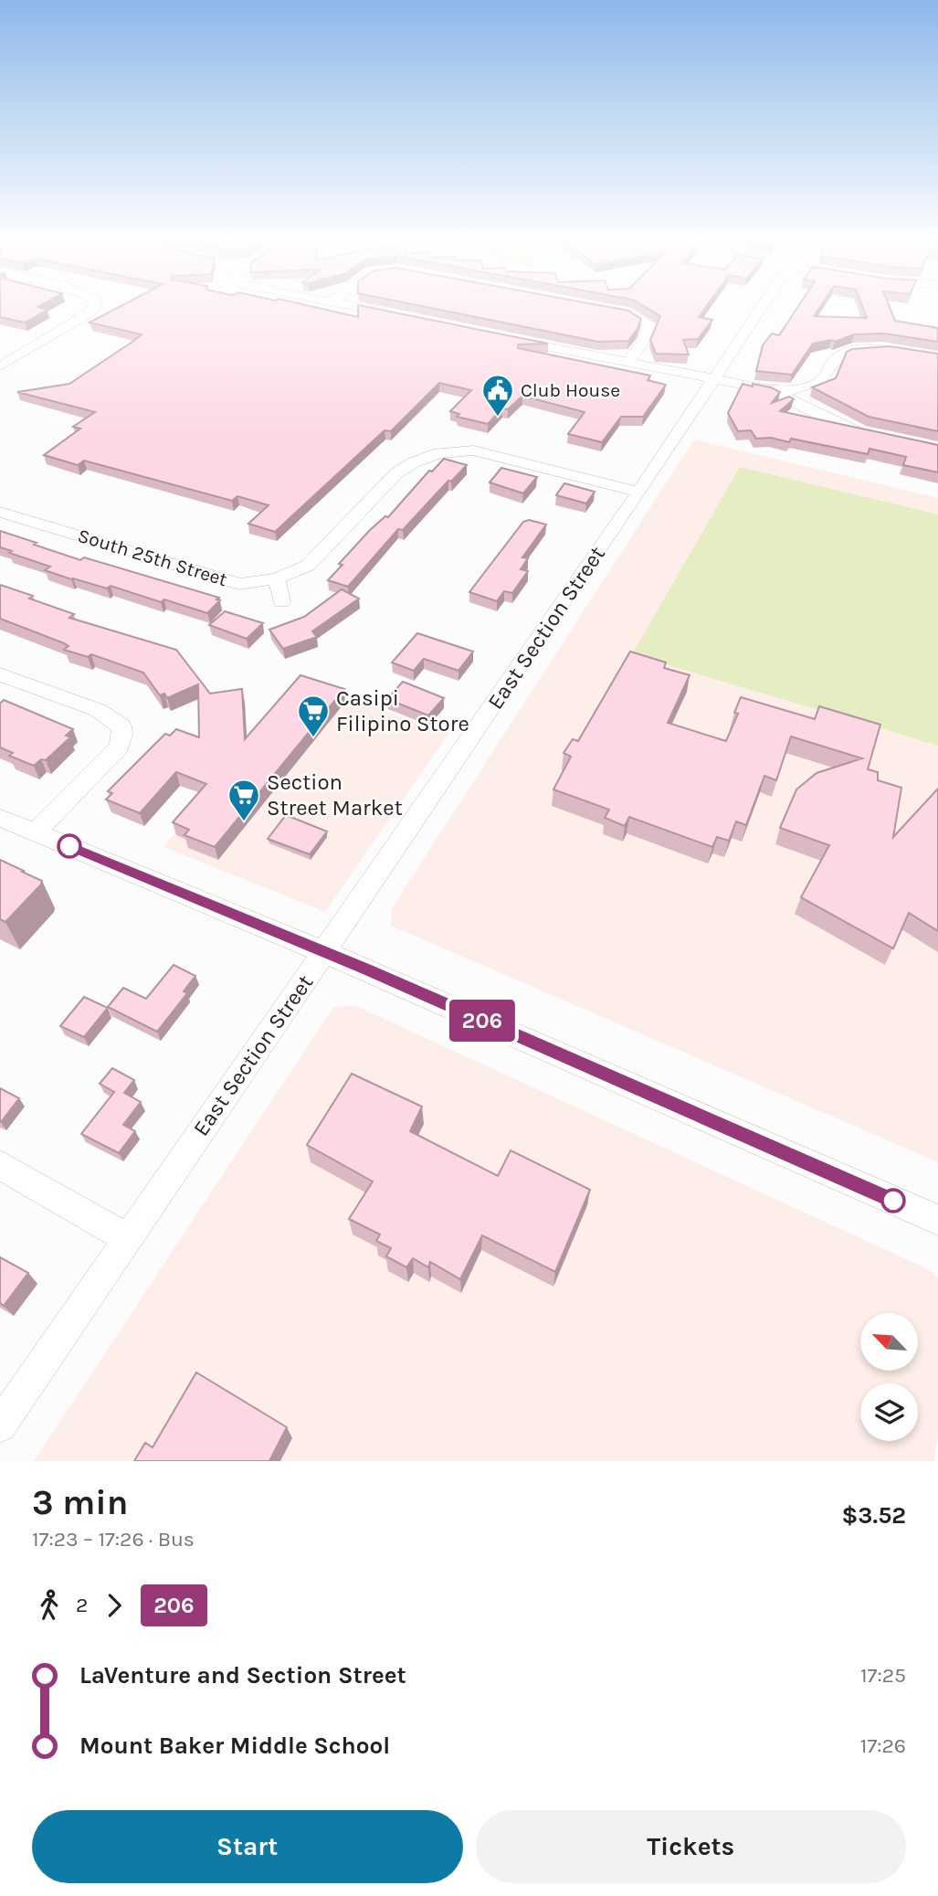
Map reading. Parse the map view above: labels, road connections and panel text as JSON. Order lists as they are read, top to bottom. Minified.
{"streets":{"street":["South 25th Street","East Section Street"]},"crossings":[["South 25th Street","East Section Street"]],"places":{"public building":["Club House"],"supermarket":["Casipi Filipino Store","Section Street Market"]},"lines":["bus line 206"],"north":"top left","page":{"on_map":"206","heading":["3 min","17:23 – 17:26 · Bus","$3.52"],"legs":["2","206"],"list":[{"name":"LaVenture and Section Street","value":"17:25"},{"name":"Mount Baker Middle School","value":"17:26"}],"buttons":["Start","Tickets"]}}
